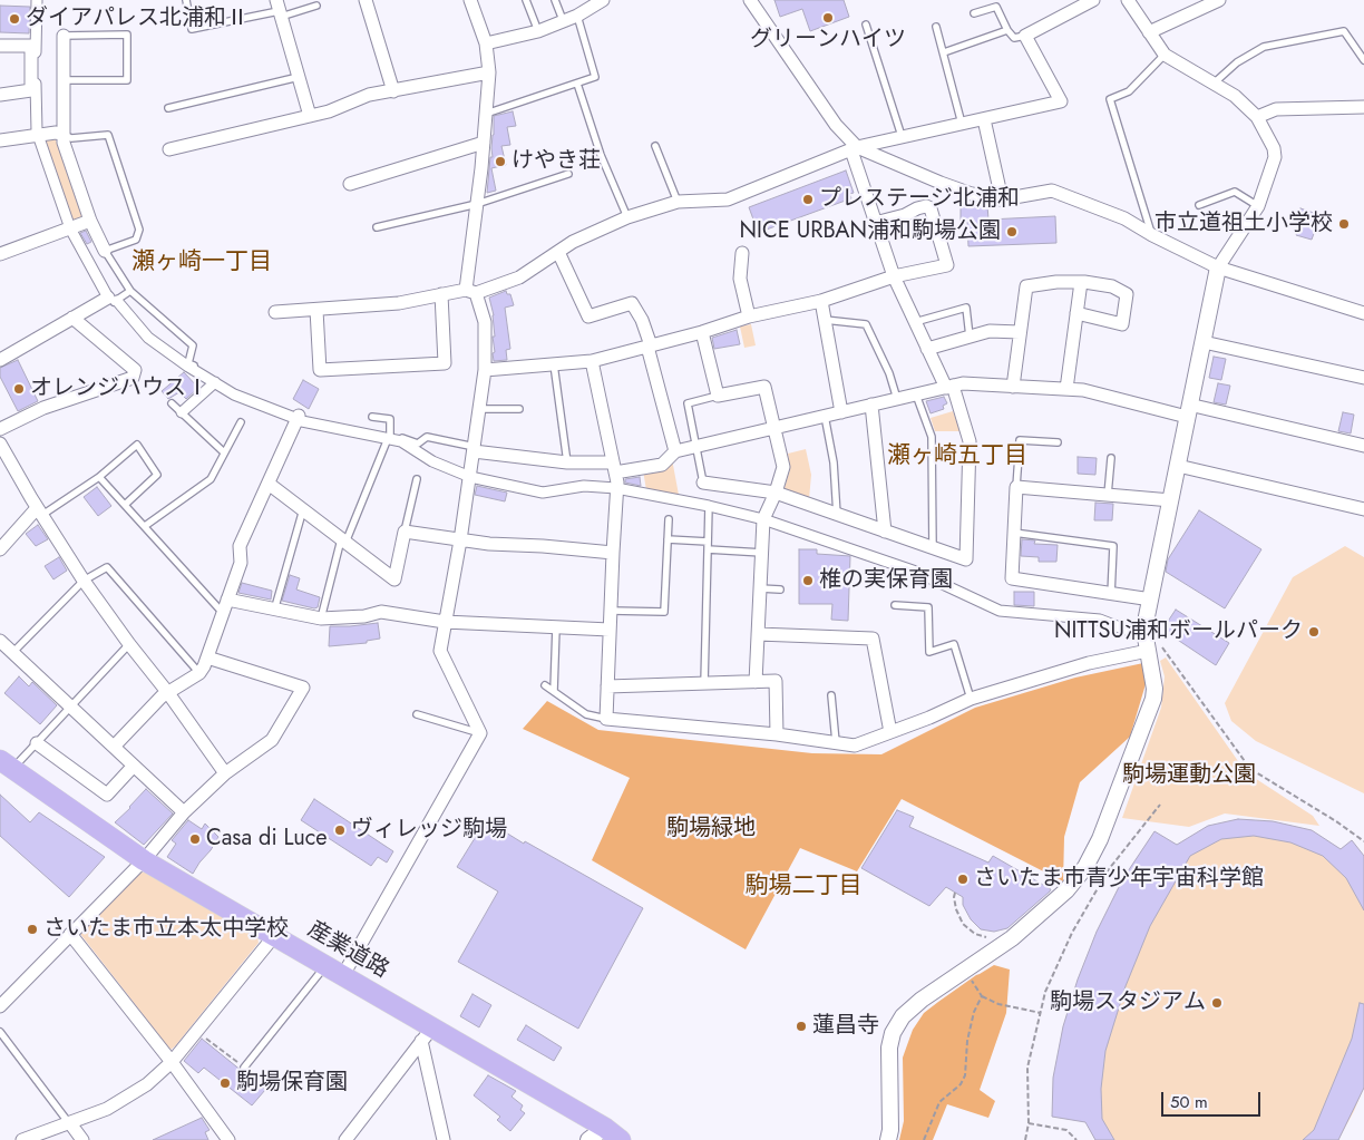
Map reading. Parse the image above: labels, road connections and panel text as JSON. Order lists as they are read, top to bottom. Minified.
{"streets":{"main road":["産業道路"]},"districts":["瀬ヶ崎一丁目","瀬ヶ崎五丁目","駒場二丁目"],"parks":["駒場運動公園","駒場緑地"],"places":["グリーンハイツ","ダイアパレス北浦和Ⅱ","けやき荘","プレステージ北浦和","市立道祖土小学校","NICE URBAN浦和駒場公園","オレンジハウスⅠ","椎の実保育園","NITTSU浦和ボールパーク","ヴィレッジ駒場","Casa di Luce","さいたま市青少年宇宙科学館","さいたま市立本太中学校","駒場スタジアム","蓮昌寺","駒場保育園"],"scale_bar":"50 m"}
